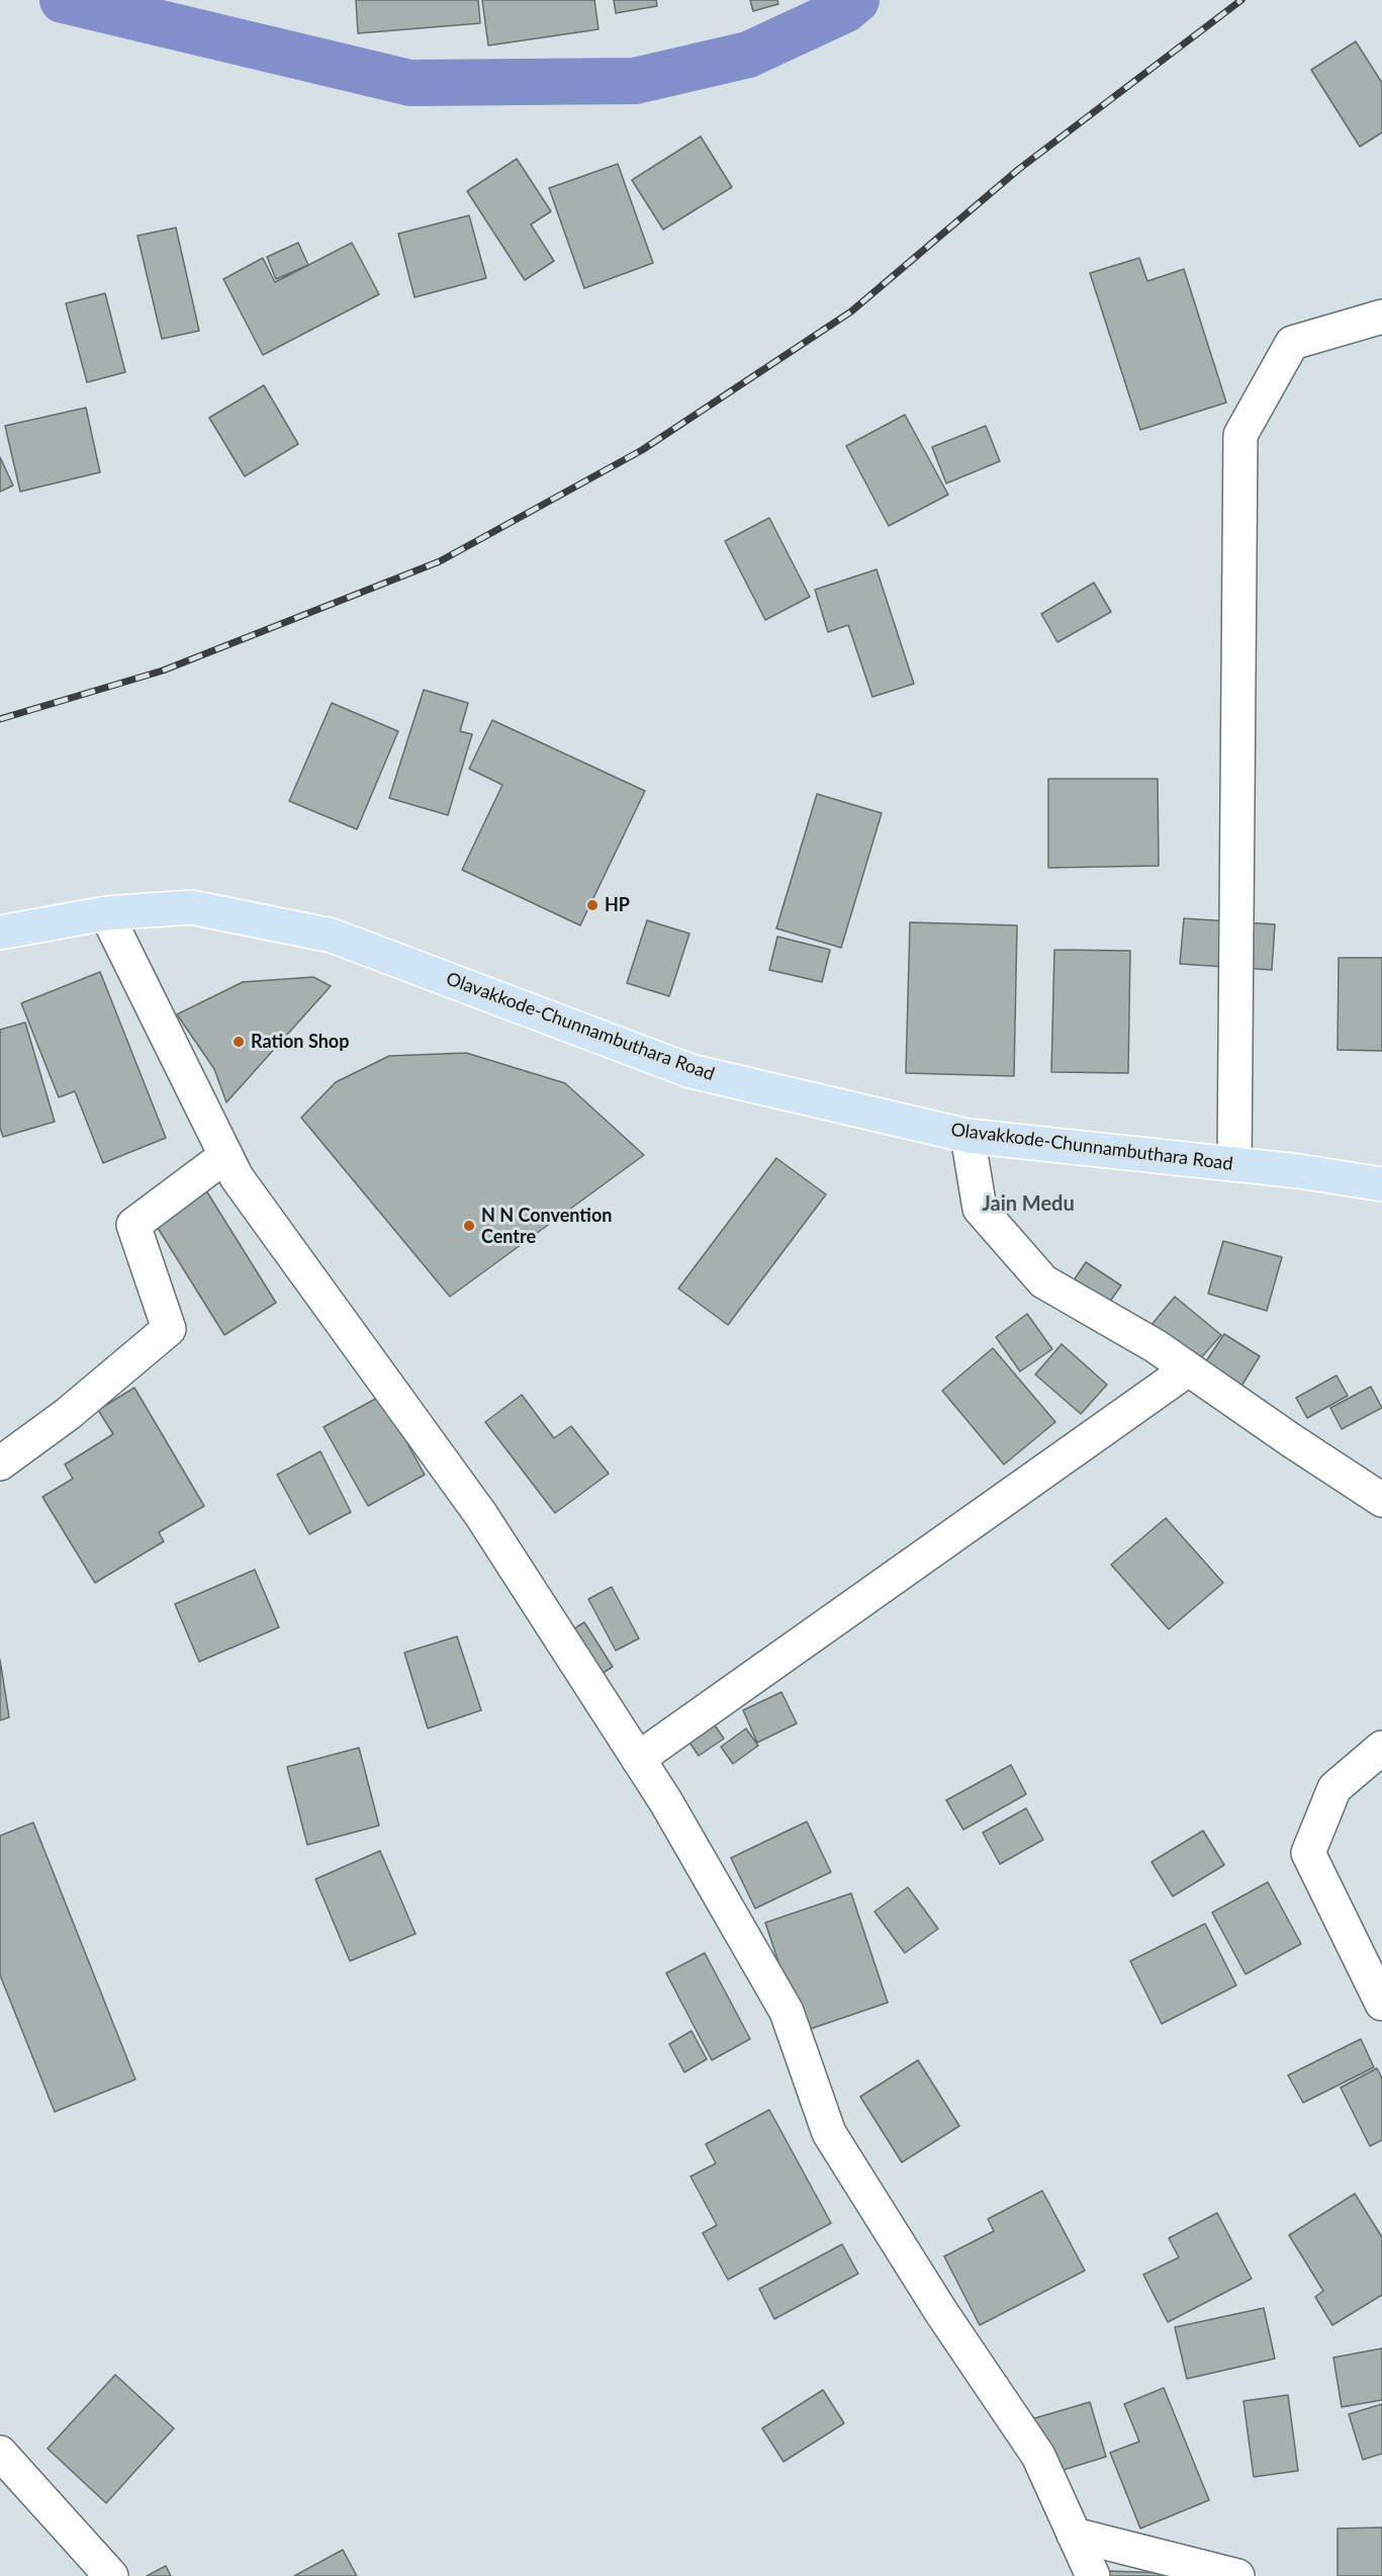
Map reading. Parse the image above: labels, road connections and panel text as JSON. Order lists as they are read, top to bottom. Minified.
{"streets":{"main road":["Olavakkode-Chunnambuthara Road"]},"districts":["Jain Medu"],"places":["HP","Ration Shop","N N Convention Centre"]}
